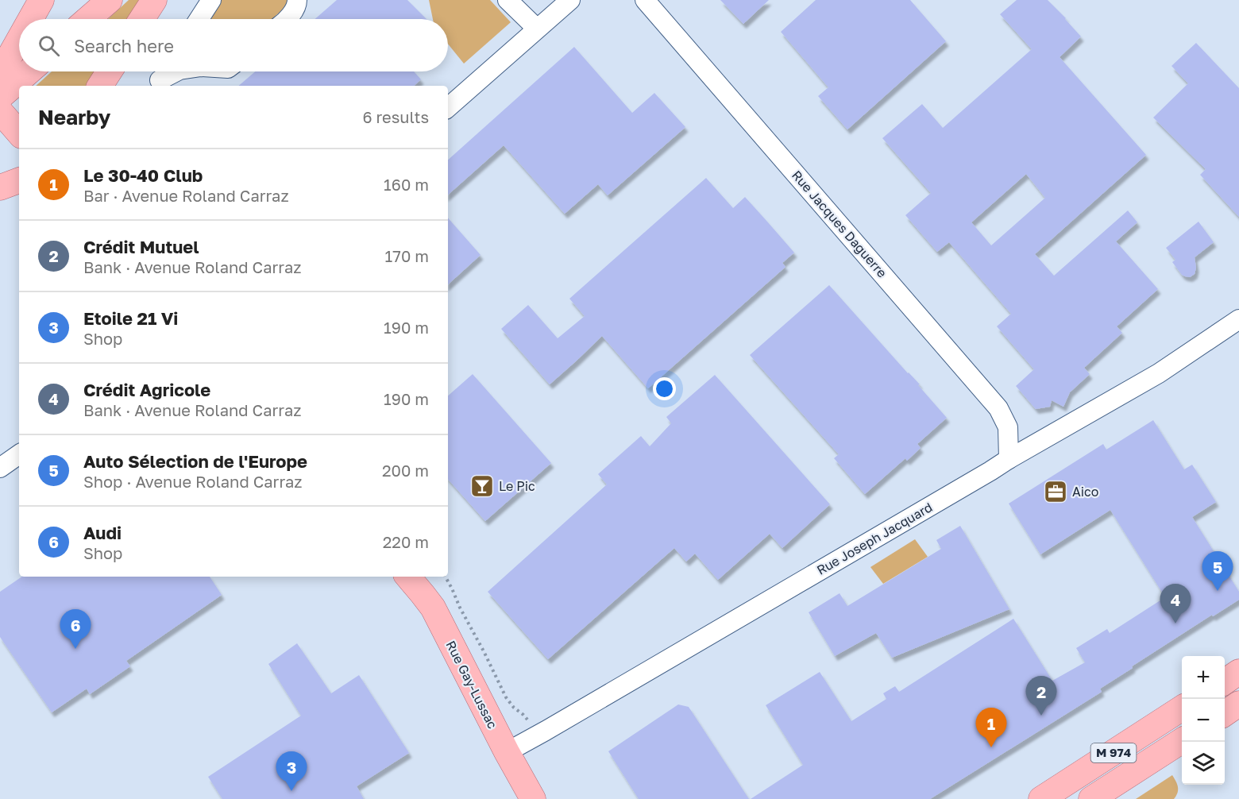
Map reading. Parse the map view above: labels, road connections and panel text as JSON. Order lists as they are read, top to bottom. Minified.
{"streets":{"main road":["Rue Gay-Lussac","M 974"],"street":["Rue Jacques Daguerre","Rue Joseph Jacquard"]},"crossings":[["Rue Jacques Daguerre","Rue Joseph Jacquard"],["Rue Joseph Jacquard","Rue Gay-Lussac"]],"places":{"bar":["Le Pic"],"office":["Aico"]},"page":{"search":"Search here","heading":["Nearby","6 results"],"list":[{"mark":"1","name":"Le 30-40 Club","note":"Bar · Avenue Roland Carraz","value":"160 m"},{"mark":"2","name":"Crédit Mutuel","note":"Bank · Avenue Roland Carraz","value":"170 m"},{"mark":"3","name":"Etoile 21 Vi","note":"Shop","value":"190 m"},{"mark":"4","name":"Crédit Agricole","note":"Bank · Avenue Roland Carraz","value":"190 m"},{"mark":"5","name":"Auto Sélection de l'Europe","note":"Shop · Avenue Roland Carraz","value":"200 m"},{"mark":"6","name":"Audi","note":"Shop","value":"220 m"}],"pins":["5","4","6","2","1","3"],"map_buttons":["+","−"]}}
